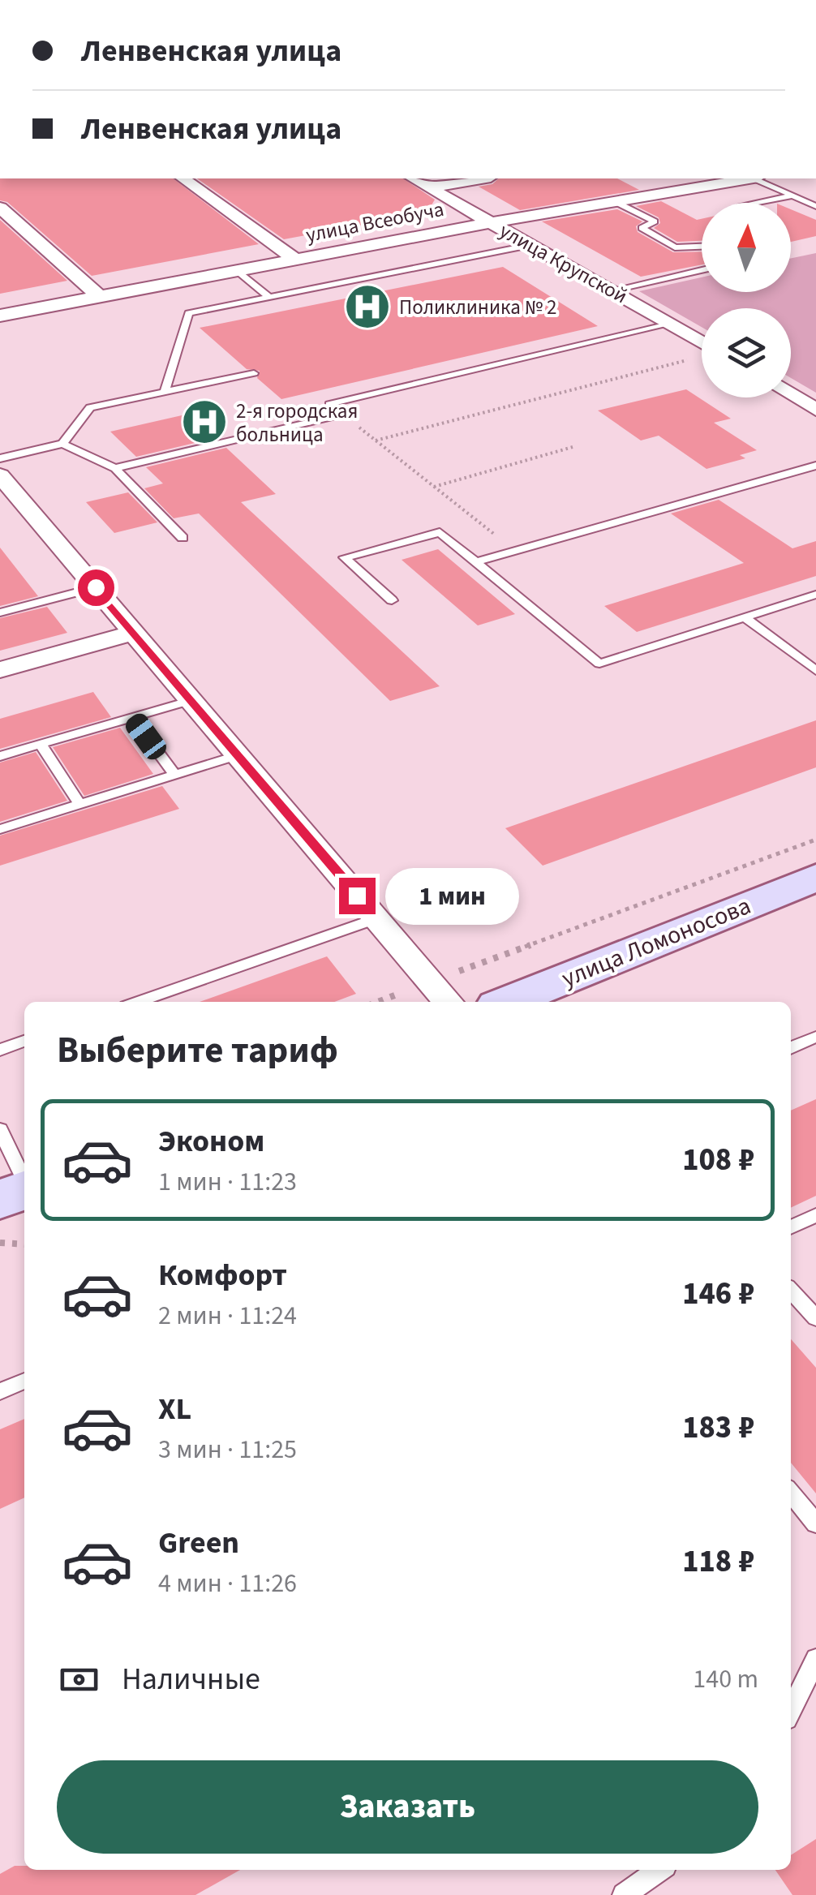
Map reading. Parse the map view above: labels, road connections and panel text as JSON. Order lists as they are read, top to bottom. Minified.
{"streets":{"main road":["улица Ломоносова"],"street":["улица Всеобуча","улица Крупской"]},"crossings":[["улица Всеобуча","улица Крупской"]],"places":{"hospital":["Поликлиника № 2","2-я городская больница"]},"north":"top","page":{"banner":["Ленвенская улица","Ленвенская улица"],"bubble":"1 мин","heading":"Выберите тариф","list":[{"name":"Эконом","note":"1 мин · 11:23","value":"108 ₽"},{"name":"Комфорт","note":"2 мин · 11:24","value":"146 ₽"},{"name":"XL","note":"3 мин · 11:25","value":"183 ₽"},{"name":"Green","note":"4 мин · 11:26","value":"118 ₽"}],"pay":["Наличные","140 m"],"buttons":"Заказать"}}
